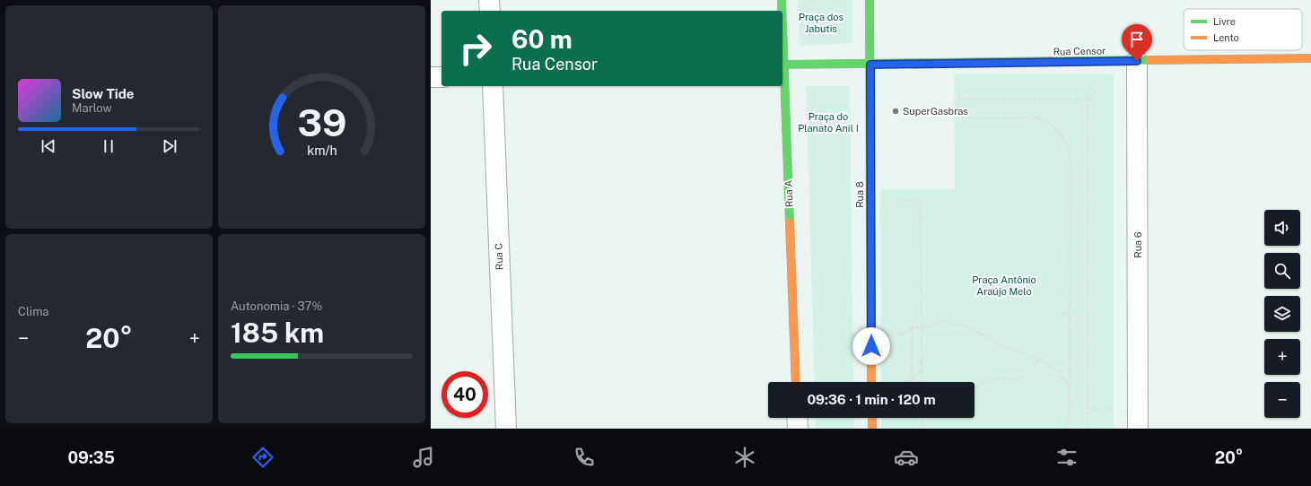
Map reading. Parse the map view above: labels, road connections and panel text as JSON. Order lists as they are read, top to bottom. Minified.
{"streets":{"street":["Rua Censor","Rua A","Rua 8","Rua 6","Rua C"]},"crossings":[["Rua Censor","Rua A"],["Rua Censor","Rua 8"],["Rua Censor","Rua 6"]],"parks":["Praça dos Jabutis","Praça do Planato Anil I","Praça Antônio Araújo Melo"],"places":["SuperGasbras"],"legend":["Livre","Lento"],"page":{"turn":["60 m","Rua Censor"],"song":["Slow Tide","Marlow"],"map_buttons":["+","−"],"tile":["Clima",["Autonomia · 37%","185 km"]],"heat":["−","20°","+"],"limit":"40","trip":"09:36 · 1 min · 120 m","tabs":["09:35","20°"],"gauge":["39","km/h"]}}
